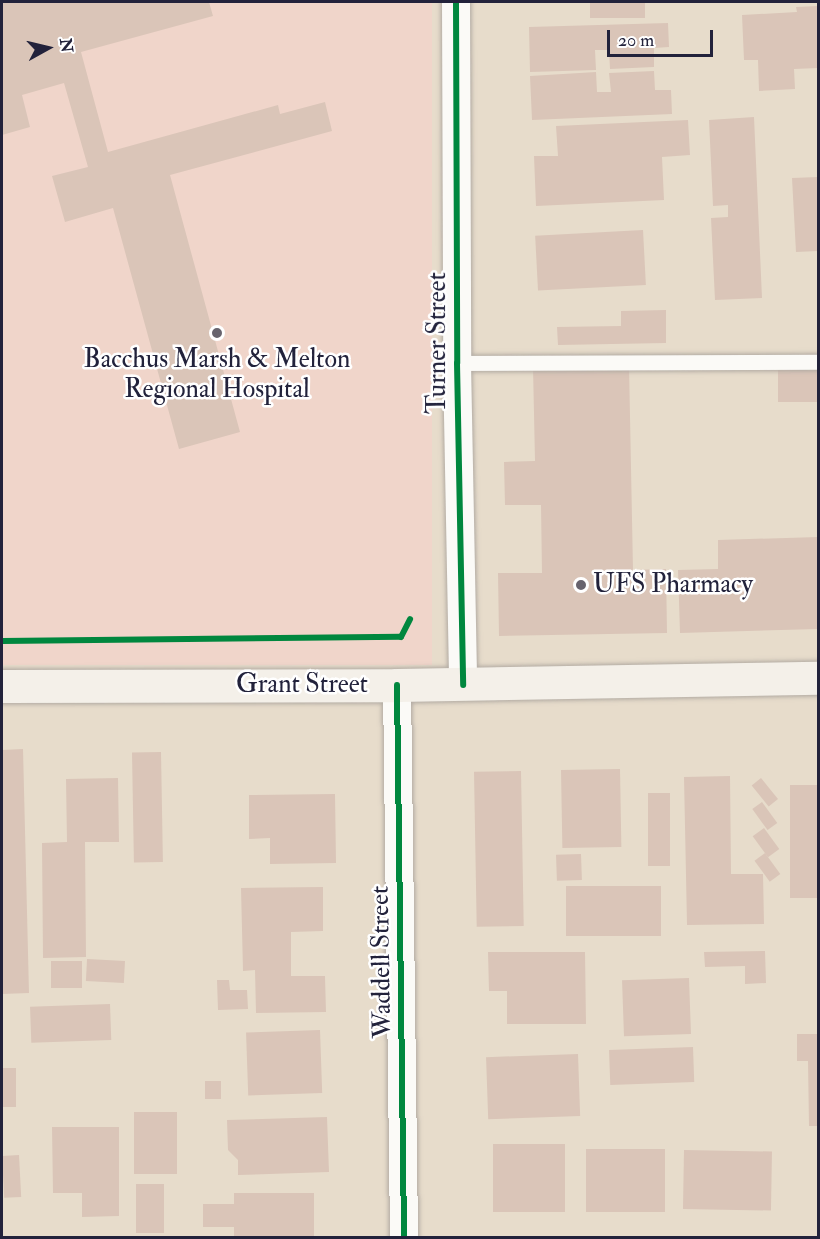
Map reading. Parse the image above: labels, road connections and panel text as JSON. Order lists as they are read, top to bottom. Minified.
{"streets":{"main road":["Grant Street"],"street":["Turner Street","Waddell Street"]},"crossings":[["Turner Street","Grant Street"],["Grant Street","Waddell Street"]],"places":["Bacchus Marsh & Melton Regional Hospital","UFS Pharmacy"],"scale_bar":"20 m","north":"right"}
